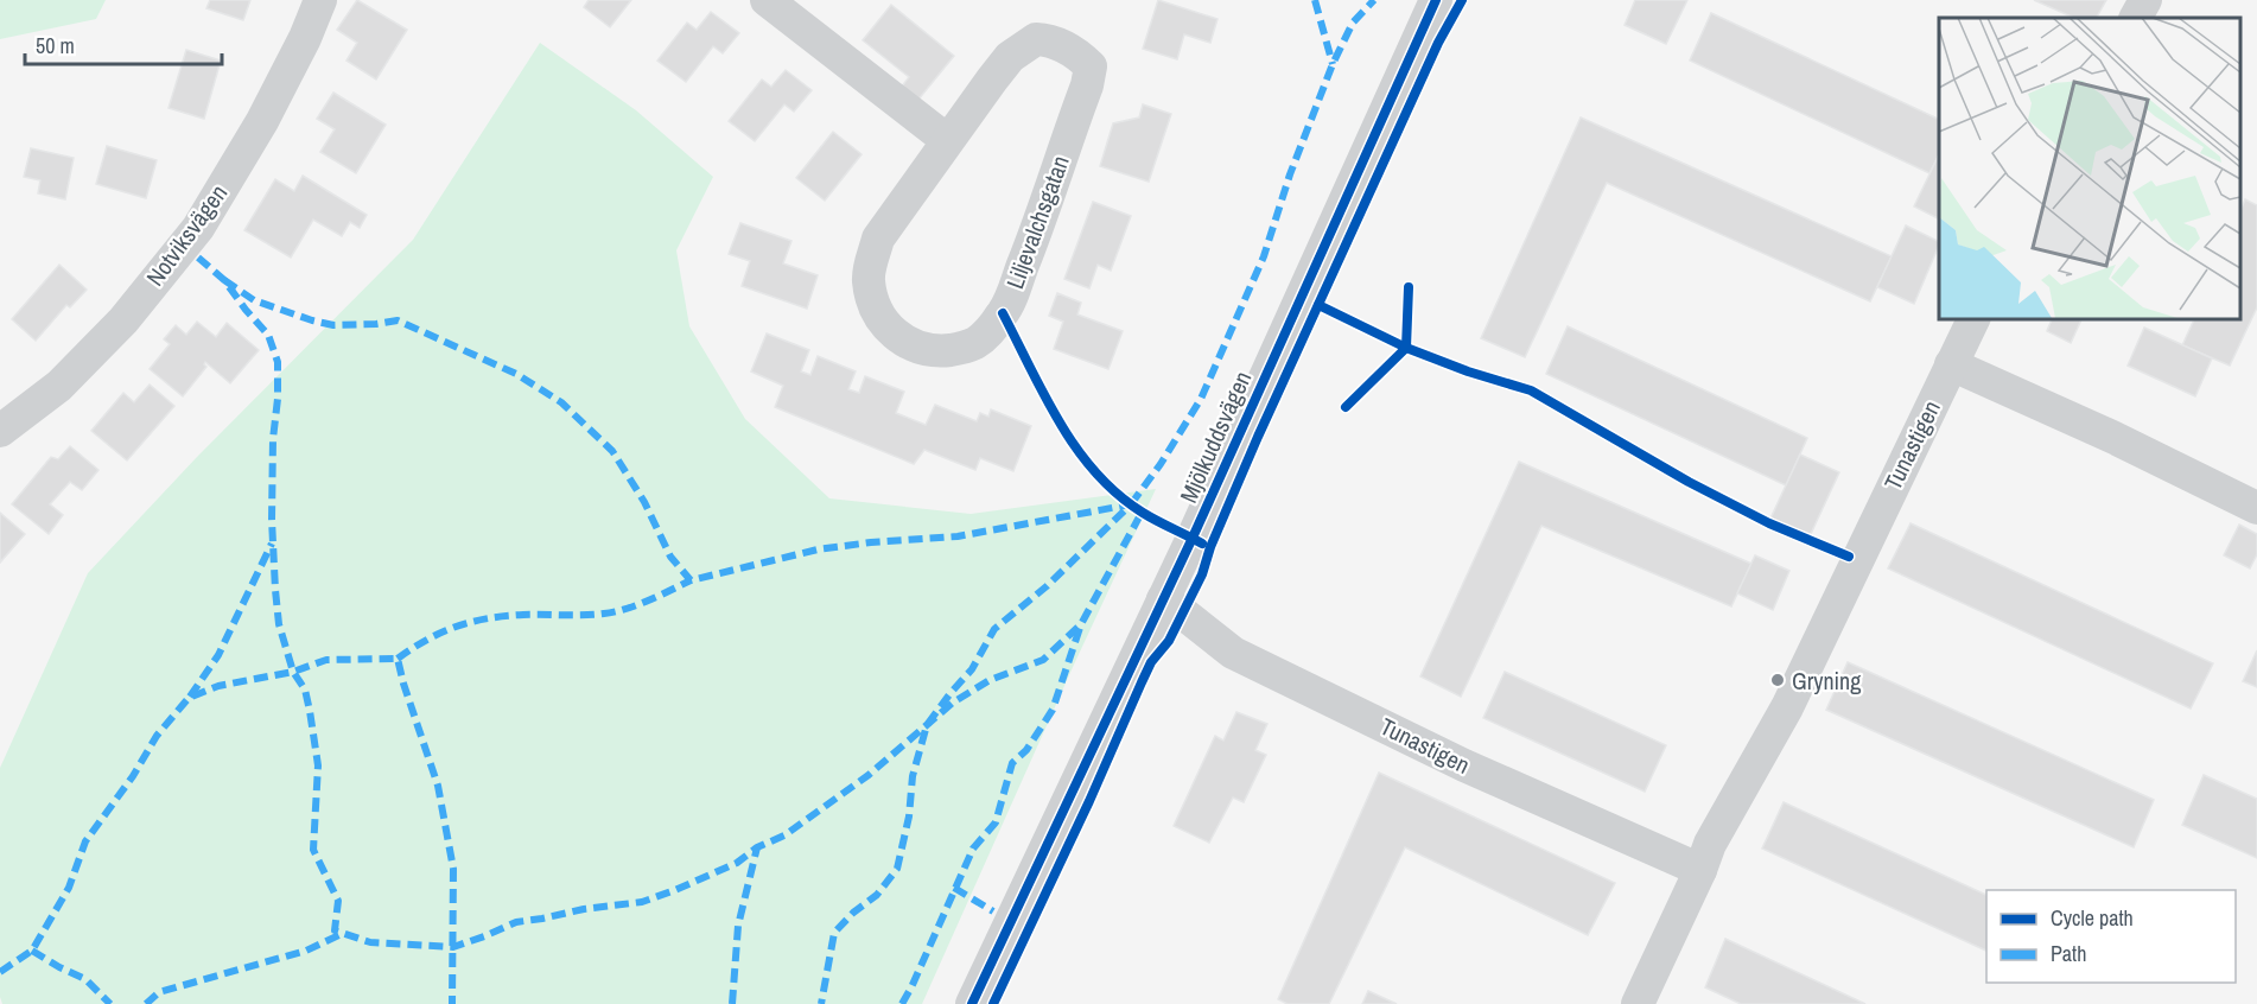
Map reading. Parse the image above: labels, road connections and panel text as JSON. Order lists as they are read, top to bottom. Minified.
{"streets":{"street":["Liljevalchsgatan","Notviksvägen","Mjölkuddsvägen","Tunastigen"]},"crossings":[["Mjölkuddsvägen","Tunastigen"]],"places":["Gryning"],"legend":["Cycle path","Path"],"scale_bar":"50 m"}
